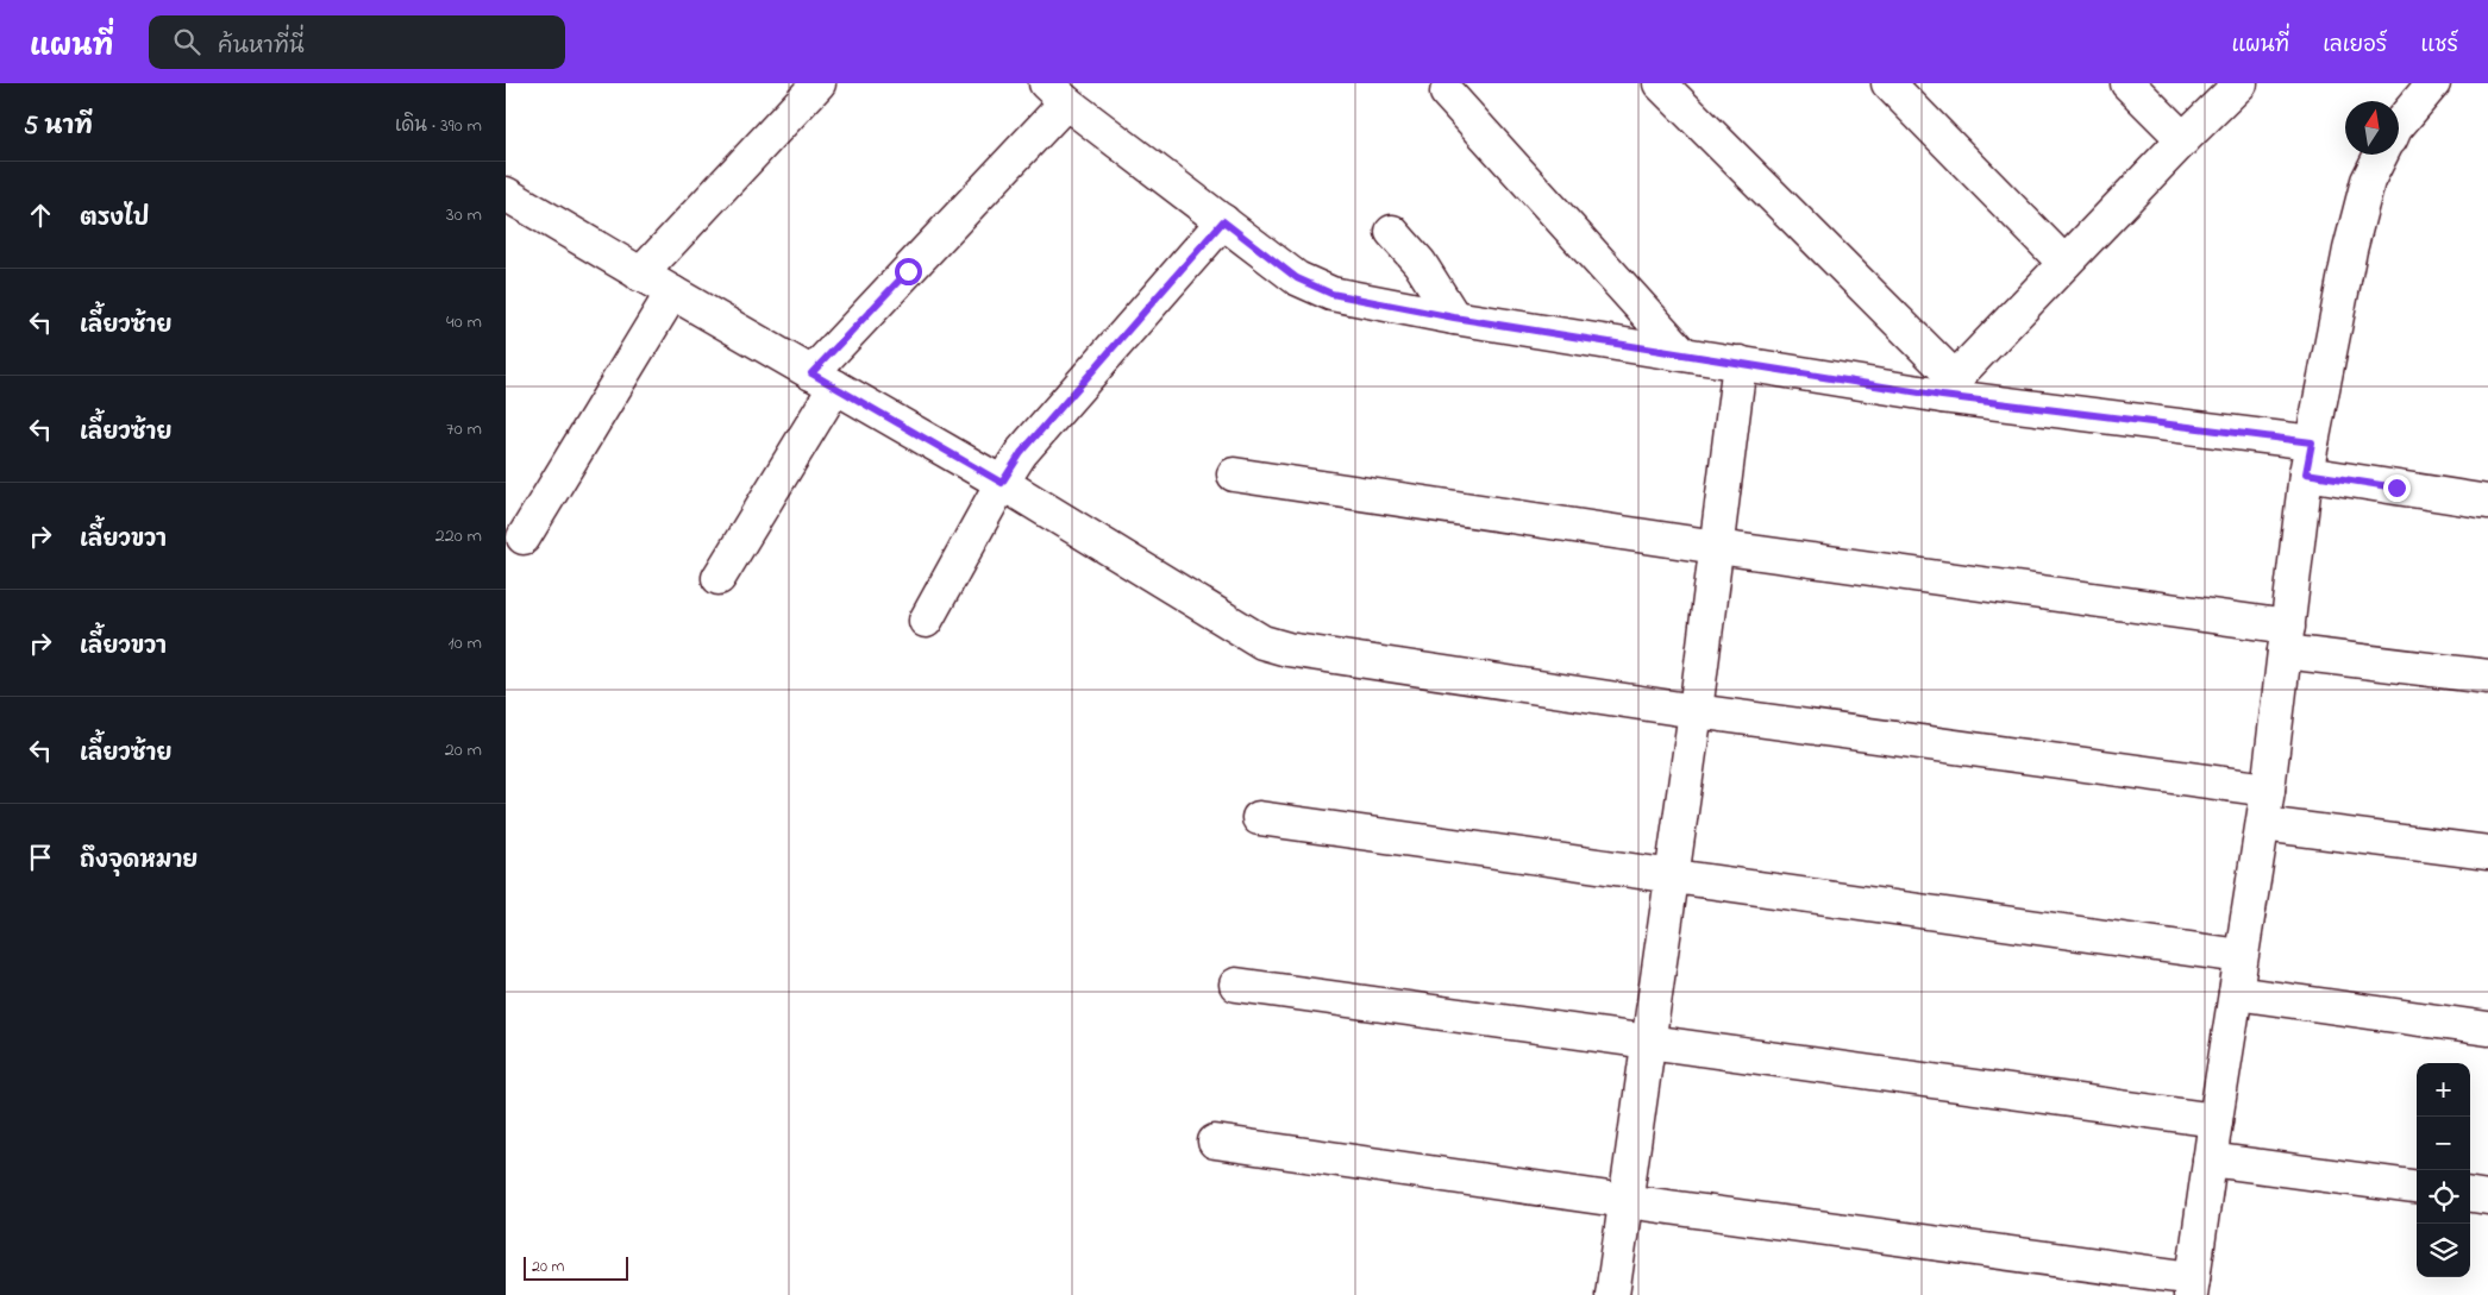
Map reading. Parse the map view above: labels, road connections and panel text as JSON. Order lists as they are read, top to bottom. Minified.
{"scale_bar":"20 m","north":"top","page":{"header":"แผนที่","search":"ค้นหาที่นี่","nav":["แผนที่","เลเยอร์","แชร์"],"heading":["5 นาที","เดิน · 390 m"],"list":[["ตรงไป","30 m"],["เลี้ยวซ้าย","40 m"],["เลี้ยวซ้าย","70 m"],["เลี้ยวขวา","220 m"],["เลี้ยวขวา","10 m"],["เลี้ยวซ้าย","20 m"],"ถึงจุดหมาย"],"map_buttons":["+","−"],"scale":"20 m"}}
